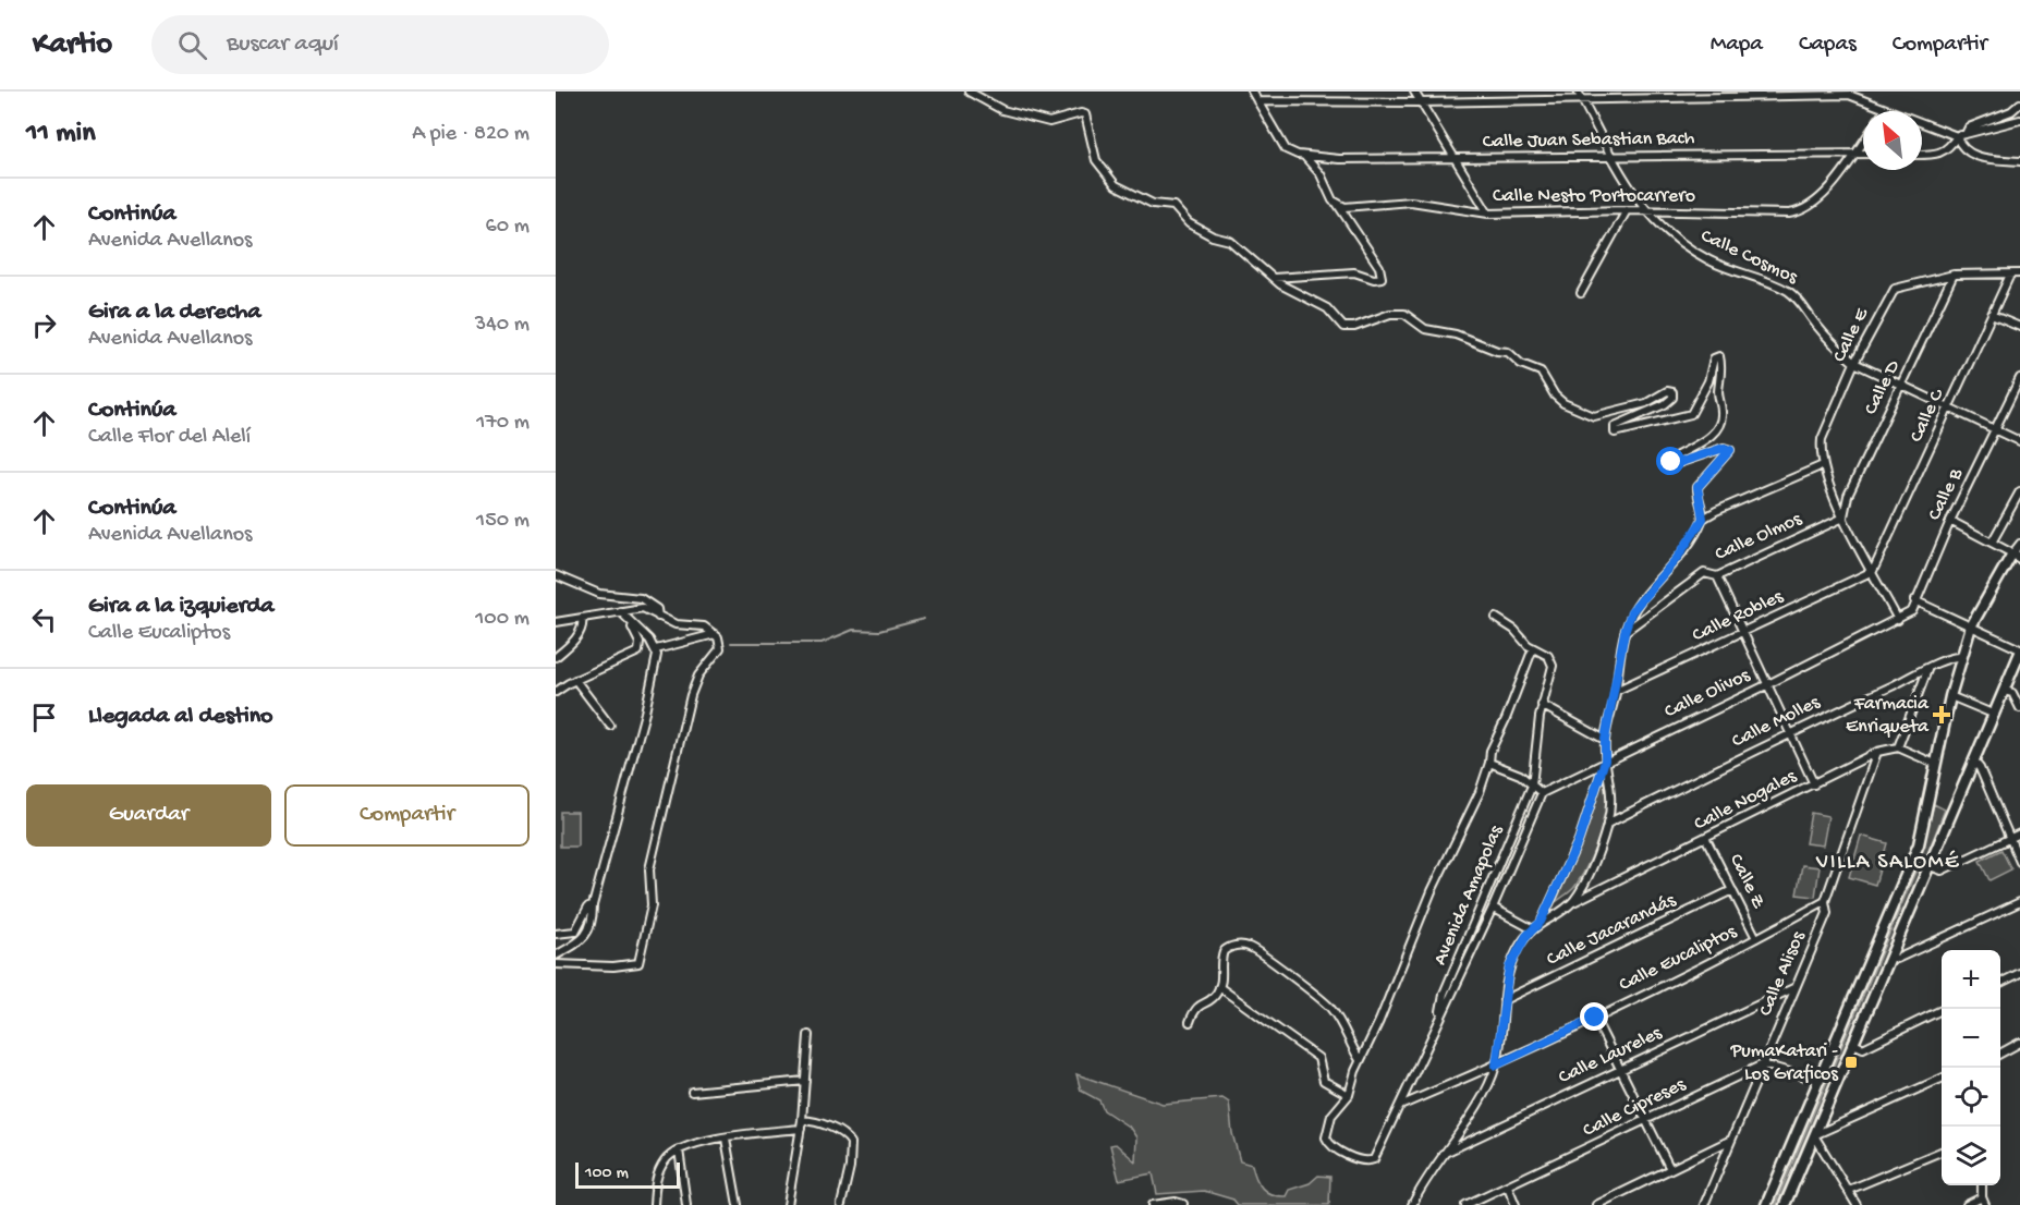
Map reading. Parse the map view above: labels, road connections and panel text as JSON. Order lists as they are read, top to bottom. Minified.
{"streets":{"street":["Calle Juan Sebastian Bach","Calle Nesto Portocarrero","Calle Cosmos","Calle E","Calle D","Calle C","Calle B","Calle Olmos","Calle Robles","Calle Olivos","Calle Molles","Calle Nogales","Calle Z","Avenida Amapolas","Calle Jacarandás","Calle Eucaliptos","Calle Alisos","Calle Laureles","Calle Cipreses"]},"crossings":[["Calle Juan Sebastian Bach","Calle Nesto Portocarrero"],["Calle Juan Sebastian Bach","Calle Cosmos"],["Calle Nesto Portocarrero","Calle Cosmos"],["Calle Cosmos","Calle E"],["Calle Cosmos","Calle D"],["Calle Cosmos","Calle C"],["Calle Cosmos","Calle B"],["Calle E","Calle D"],["Calle E","Calle C"],["Calle E","Calle B"],["Calle E","Calle Olmos"],["Calle E","Calle Robles"],["Calle E","Calle Olivos"],["Calle D","Calle Olmos"],["Calle C","Calle Robles"],["Calle B","Calle Olivos"],["Calle Olivos","Avenida Amapolas"],["Calle Nogales","Calle Z"],["Calle Nogales","Calle Alisos"],["Calle Z","Calle Jacarandás"],["Calle Z","Calle Eucaliptos"],["Avenida Amapolas","Calle Eucaliptos"],["Calle Eucaliptos","Calle Alisos"],["Calle Alisos","Calle Laureles"],["Calle Alisos","Calle Cipreses"]],"districts":["VILLA SALOMÉ"],"places":{"health":["Farmacia Enriqueta"],"transit":["PumaKatari - Los Graficos"]},"scale_bar":"100 m","north":"top left","page":{"header":"Kartio","search":"Buscar aquí","nav":["Mapa","Capas","Compartir"],"heading":["11 min","A pie · 820 m"],"list":[["Continúa","Avenida Avellanos","60 m"],["Gira a la derecha","Avenida Avellanos","340 m"],["Continúa","Calle Flor del Alelí","170 m"],["Continúa","Avenida Avellanos","150 m"],["Gira a la izquierda","Calle Eucaliptos","100 m"],"Llegada al destino"],"buttons":["Guardar","Compartir"],"map_buttons":["+","−"],"scale":"100 m"}}
